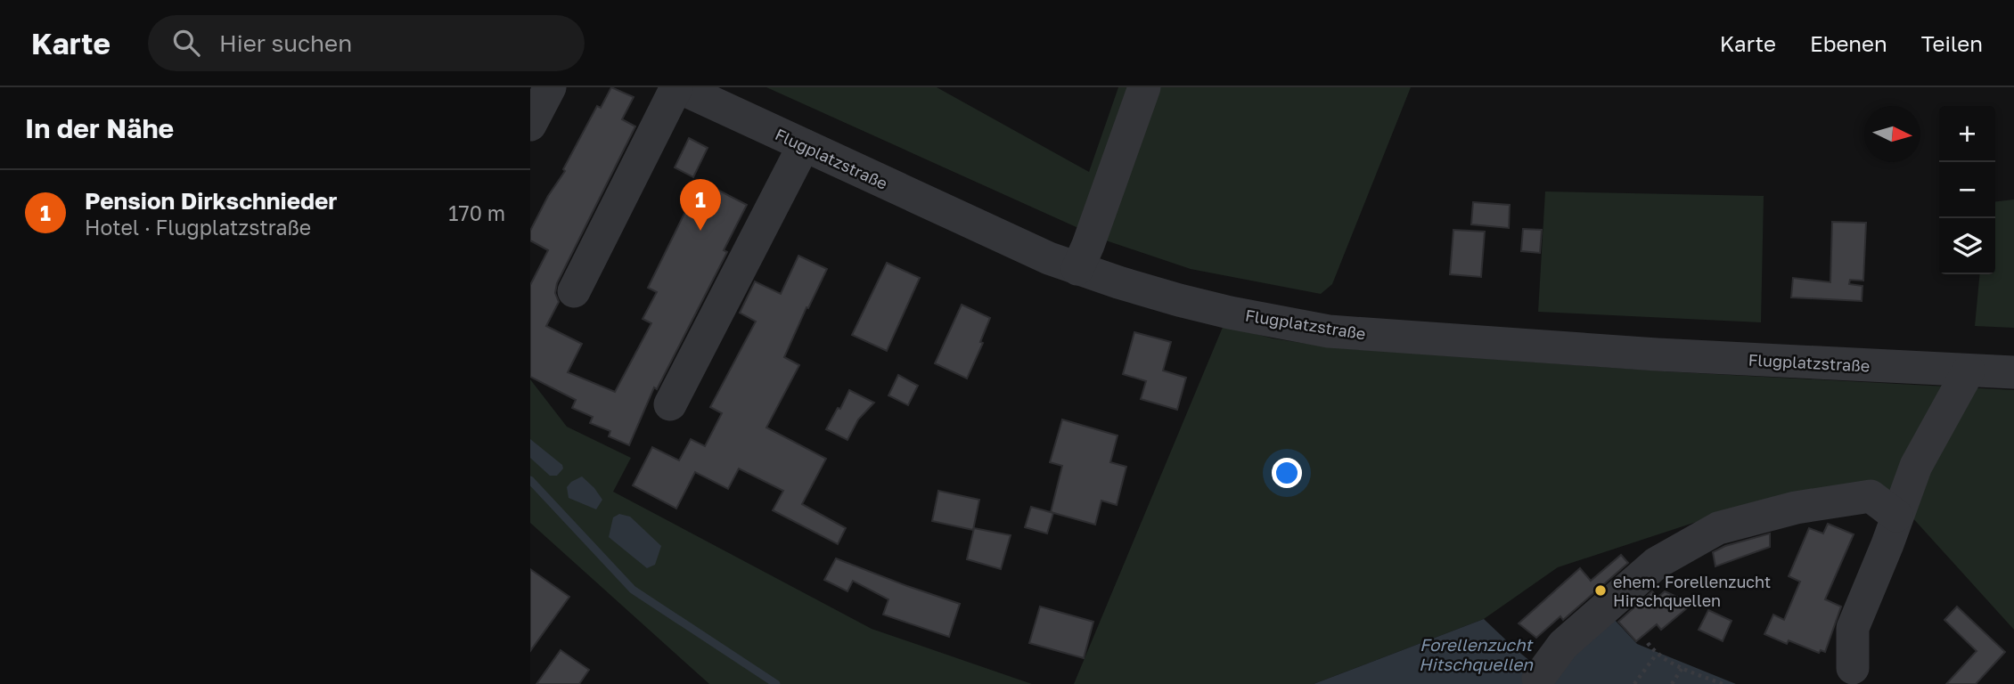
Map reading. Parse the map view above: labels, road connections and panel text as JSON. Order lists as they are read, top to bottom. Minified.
{"streets":{"street":["Flugplatzstraße"]},"water":["Forellenzucht Hitschquellen"],"places":["ehem. Forellenzucht Hirschquellen"],"north":"right","page":{"header":"Karte","search":"Hier suchen","nav":["Karte","Ebenen","Teilen"],"heading":"In der Nähe","map_buttons":["+","−"],"list":[{"mark":"1","name":"Pension Dirkschnieder","note":"Hotel · Flugplatzstraße","value":"170 m"}],"pins":"1"}}
